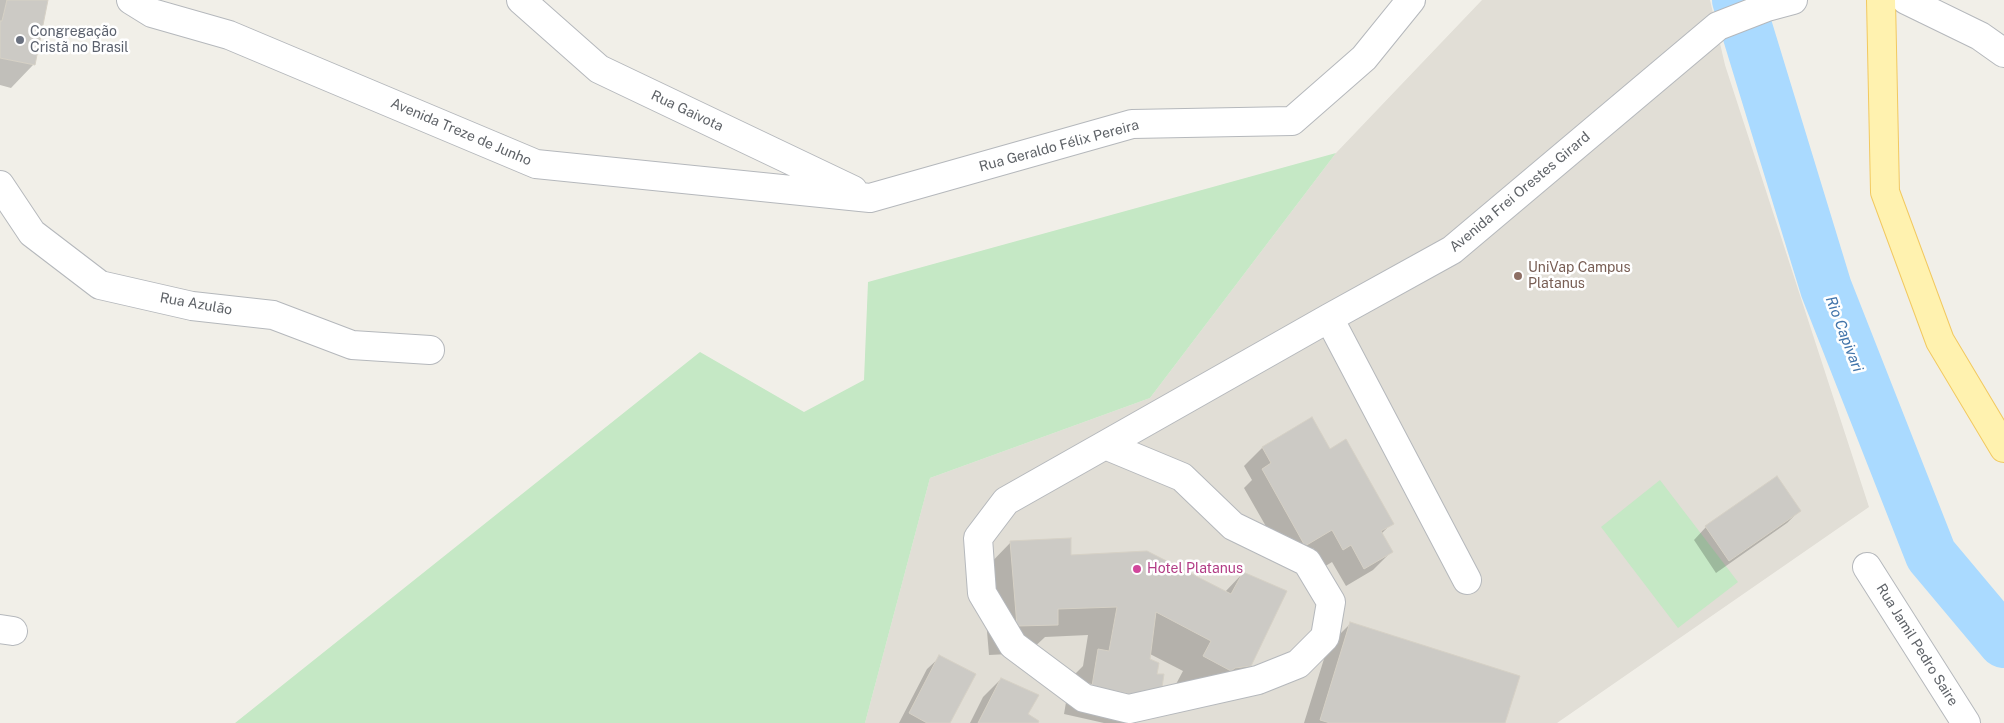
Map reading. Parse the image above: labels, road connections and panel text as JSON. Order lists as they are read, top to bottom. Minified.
{"streets":{"street":["Rua Gaivota","Avenida Treze de Junho","Rua Geraldo Félix Pereira","Avenida Frei Orestes Girard","Rua Azulão","Rua Jamil Pedro Saire"]},"crossings":[["Rua Gaivota","Avenida Treze de Junho"],["Rua Gaivota","Rua Geraldo Félix Pereira"],["Avenida Treze de Junho","Rua Geraldo Félix Pereira"]],"water":["Rio Capivari"],"places":["Congregação Cristã no Brasil","UniVap Campus Platanus","Hotel Platanus"]}
